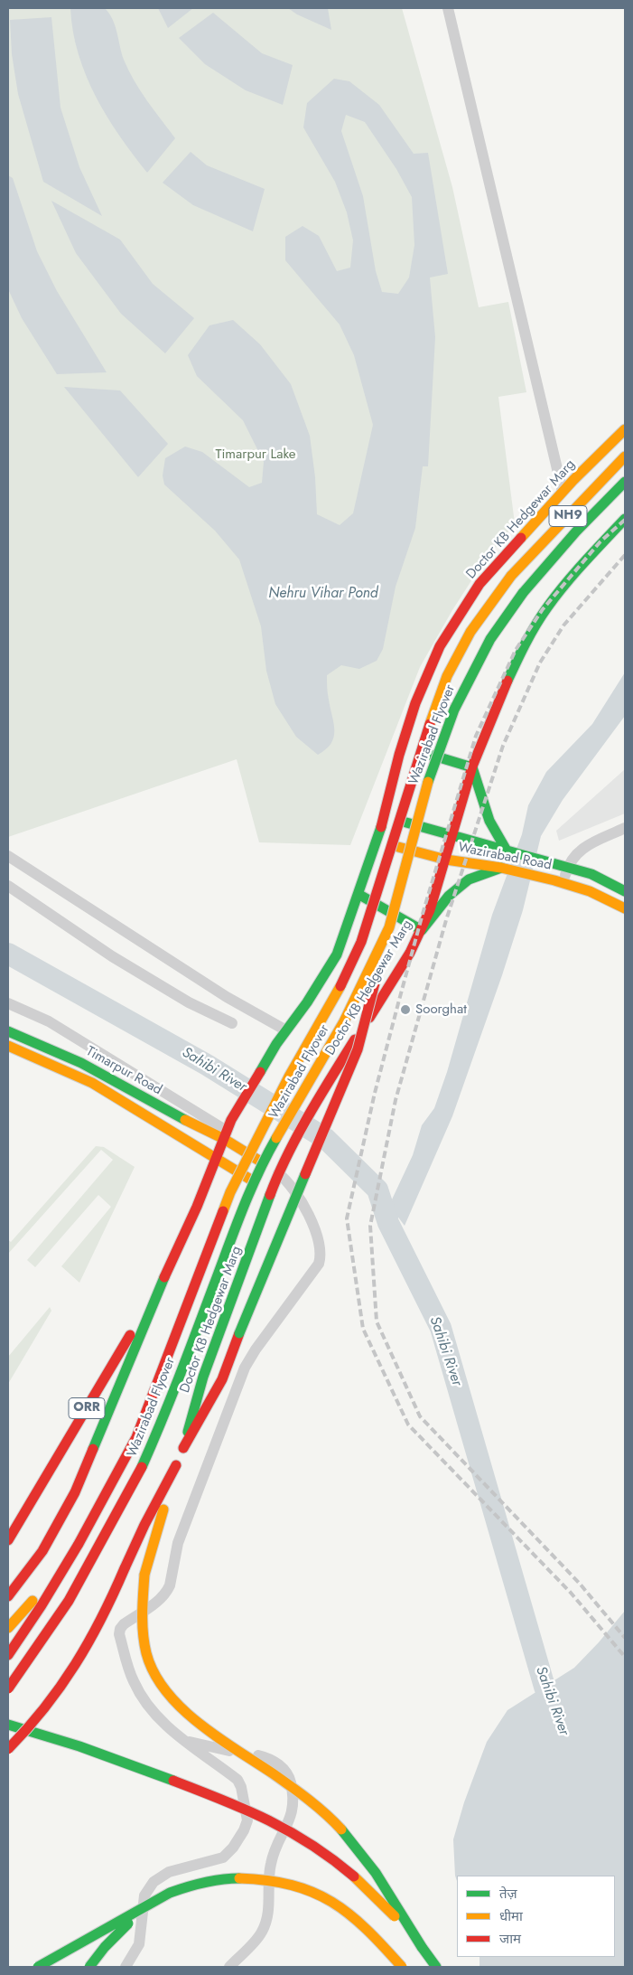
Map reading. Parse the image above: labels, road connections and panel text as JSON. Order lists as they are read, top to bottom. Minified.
{"streets":{"main road":["NH9","Doctor KB Hedgewar Marg","Wazirabad Flyover","Wazirabad Road","Timarpur Road","ORR"]},"crossings":[["Doctor KB Hedgewar Marg","Wazirabad Road"],["Doctor KB Hedgewar Marg","Timarpur Road"],["Doctor KB Hedgewar Marg","ORR"]],"water":["Nehru Vihar Pond","Sahibi River"],"parks":["Timarpur Lake"],"places":["Soorghat"],"legend":["तेज़","धीमा","जाम"]}
